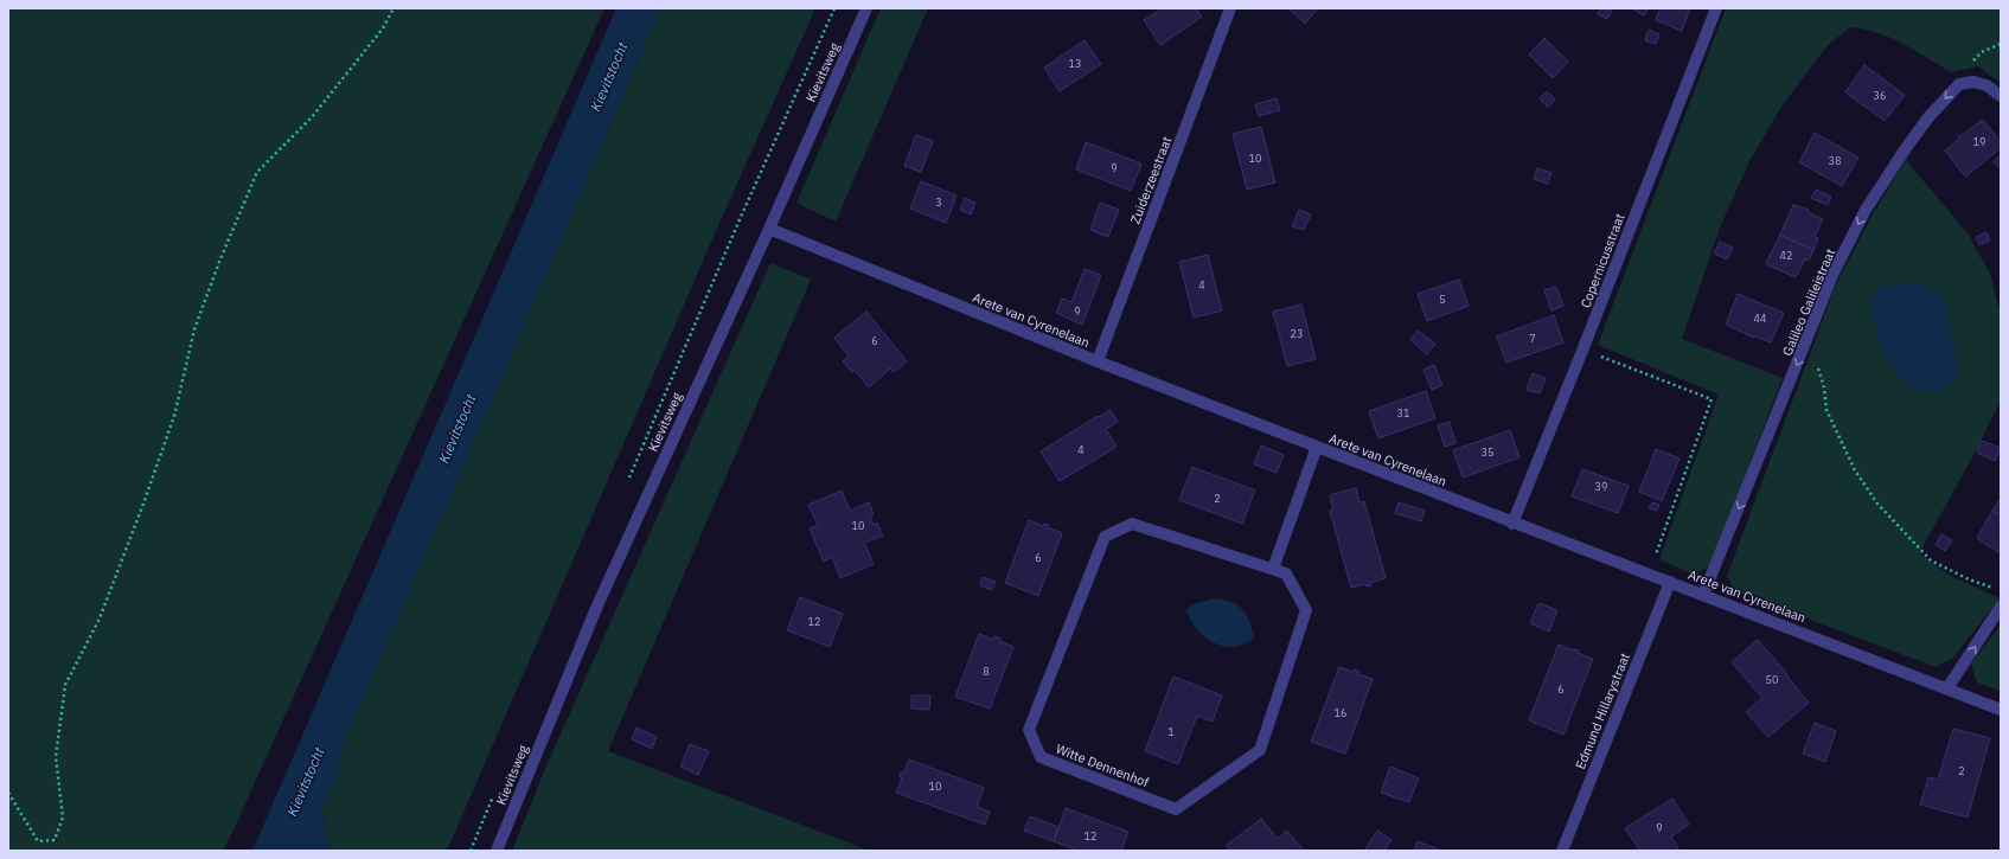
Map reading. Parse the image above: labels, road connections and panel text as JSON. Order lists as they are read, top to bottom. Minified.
{"streets":{"street":["Kievitsweg","Zuiderzeestraat","Copernicusstraat","Galileo Galileistraat","Arete van Cyrenelaan","Edmund Hillarystraat","Witte Dennenhof"]},"crossings":[["Kievitsweg","Arete van Cyrenelaan"],["Zuiderzeestraat","Arete van Cyrenelaan"],["Copernicusstraat","Arete van Cyrenelaan"],["Galileo Galileistraat","Arete van Cyrenelaan"],["Arete van Cyrenelaan","Edmund Hillarystraat"]],"one_way":["Galileo Galileistraat"],"water":["Kievitstocht"],"house_numbers":["13","36","19","10","38","9","3","42","4","5","9","44","23","7","6","31","4","35","39","2","10","6","12","8","50","6","16","1","2","10","9","12"]}
